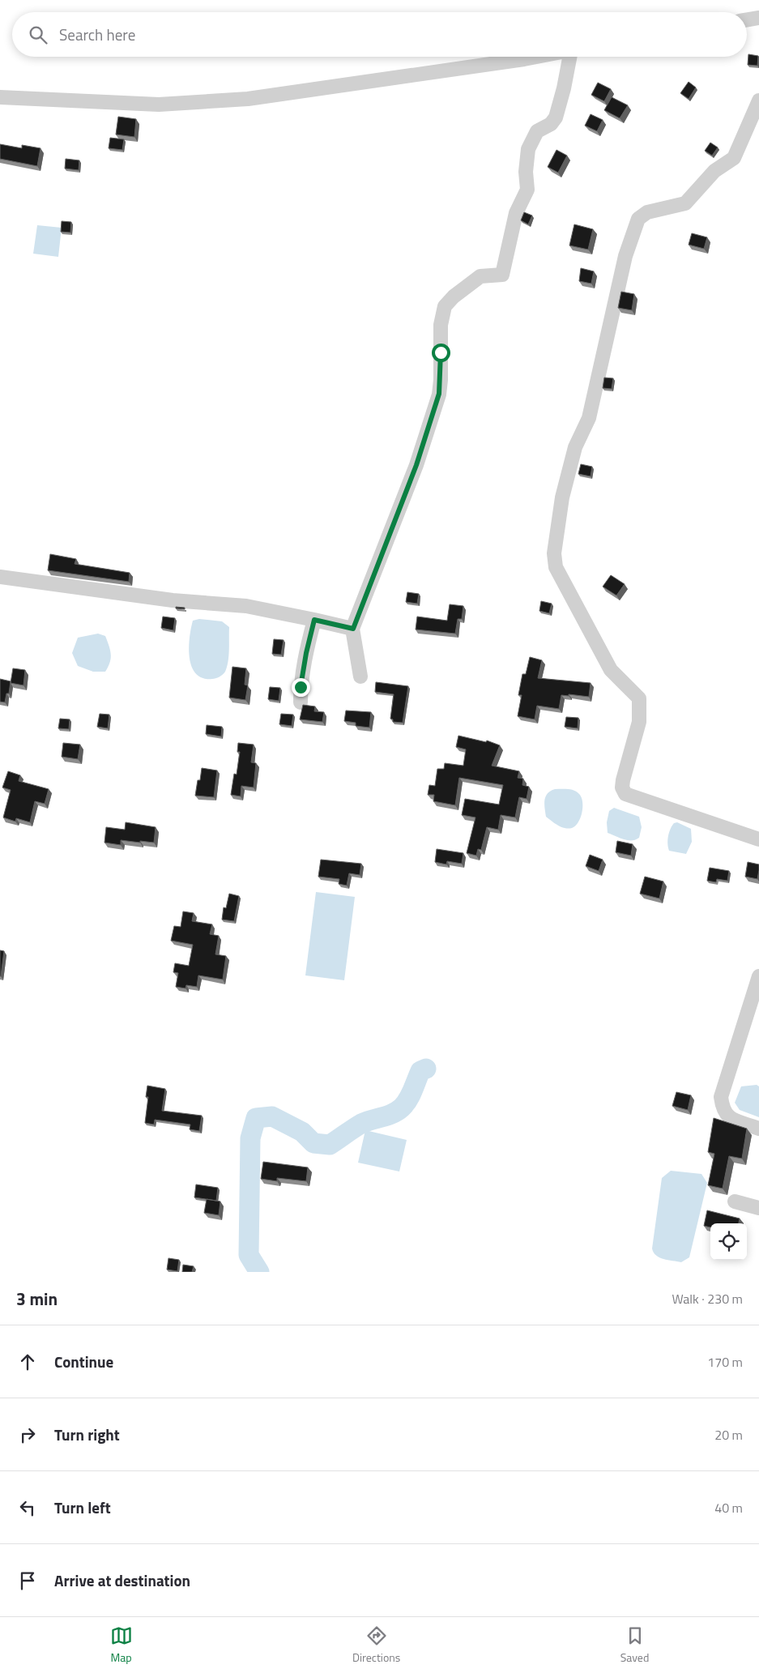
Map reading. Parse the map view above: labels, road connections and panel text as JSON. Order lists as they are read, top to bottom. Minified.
{"page":{"search":"Search here","heading":["3 min","Walk · 230 m"],"list":[["Continue","170 m"],["Turn right","20 m"],["Turn left","40 m"],"Arrive at destination"],"nav":["Map","Directions","Saved"]}}
